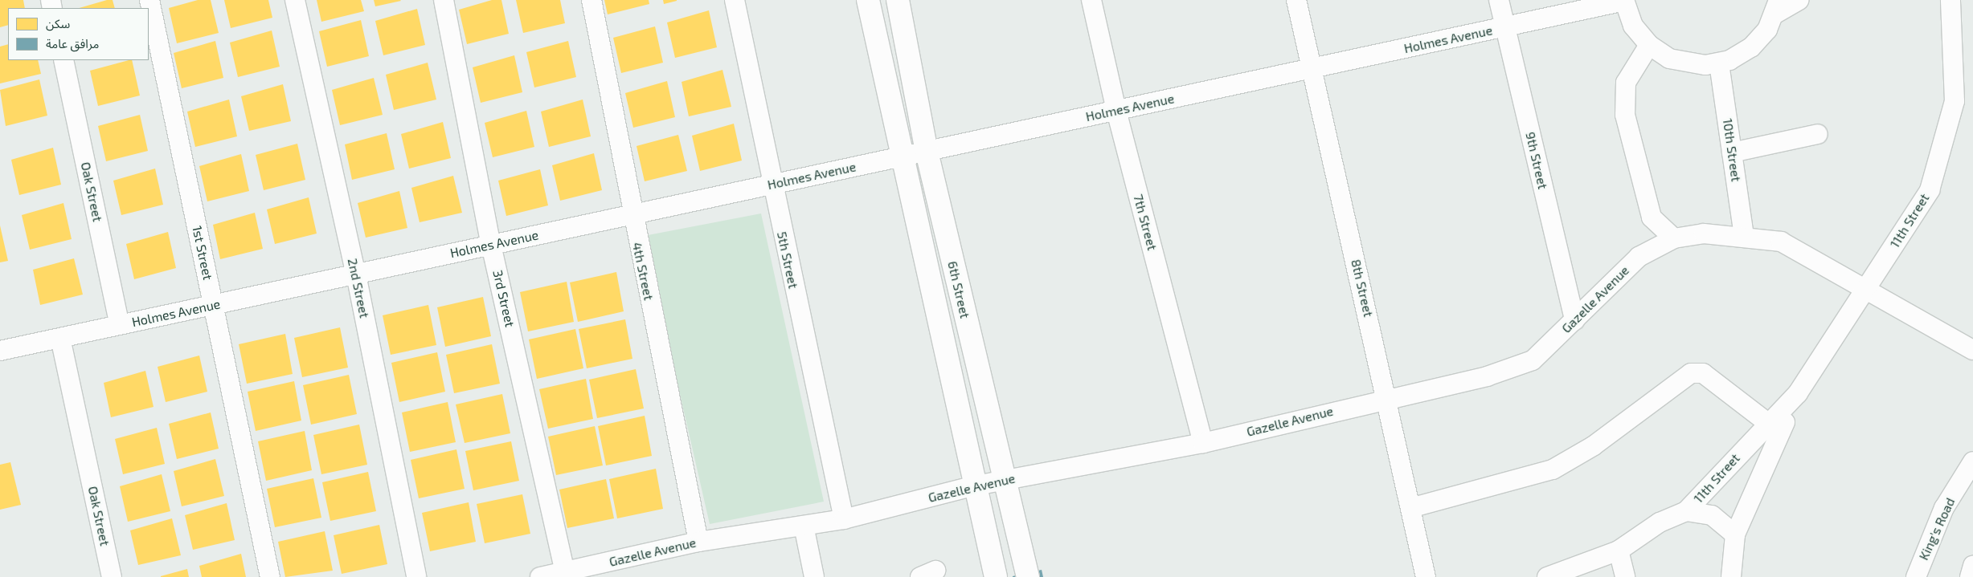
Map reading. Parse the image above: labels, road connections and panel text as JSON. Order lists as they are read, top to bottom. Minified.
{"streets":{"main road":["6th Street"],"street":["Holmes Avenue","10th Street","9th Street","Oak Street","11th Street","7th Street","1st Street","5th Street","4th Street","2nd Street","8th Street","3rd Street","Gazelle Avenue","King's Road"]},"crossings":[["Holmes Avenue","9th Street"],["Holmes Avenue","Oak Street"],["Holmes Avenue","7th Street"],["Holmes Avenue","1st Street"],["Holmes Avenue","5th Street"],["Holmes Avenue","4th Street"],["Holmes Avenue","2nd Street"],["Holmes Avenue","8th Street"],["Holmes Avenue","6th Street"],["Holmes Avenue","3rd Street"],["10th Street","Gazelle Avenue"],["9th Street","Gazelle Avenue"],["11th Street","Gazelle Avenue"],["7th Street","Gazelle Avenue"],["5th Street","Gazelle Avenue"],["4th Street","Gazelle Avenue"],["8th Street","Gazelle Avenue"],["6th Street","Gazelle Avenue"],["3rd Street","Gazelle Avenue"]],"legend":["سكن","مرافق عامة"]}
